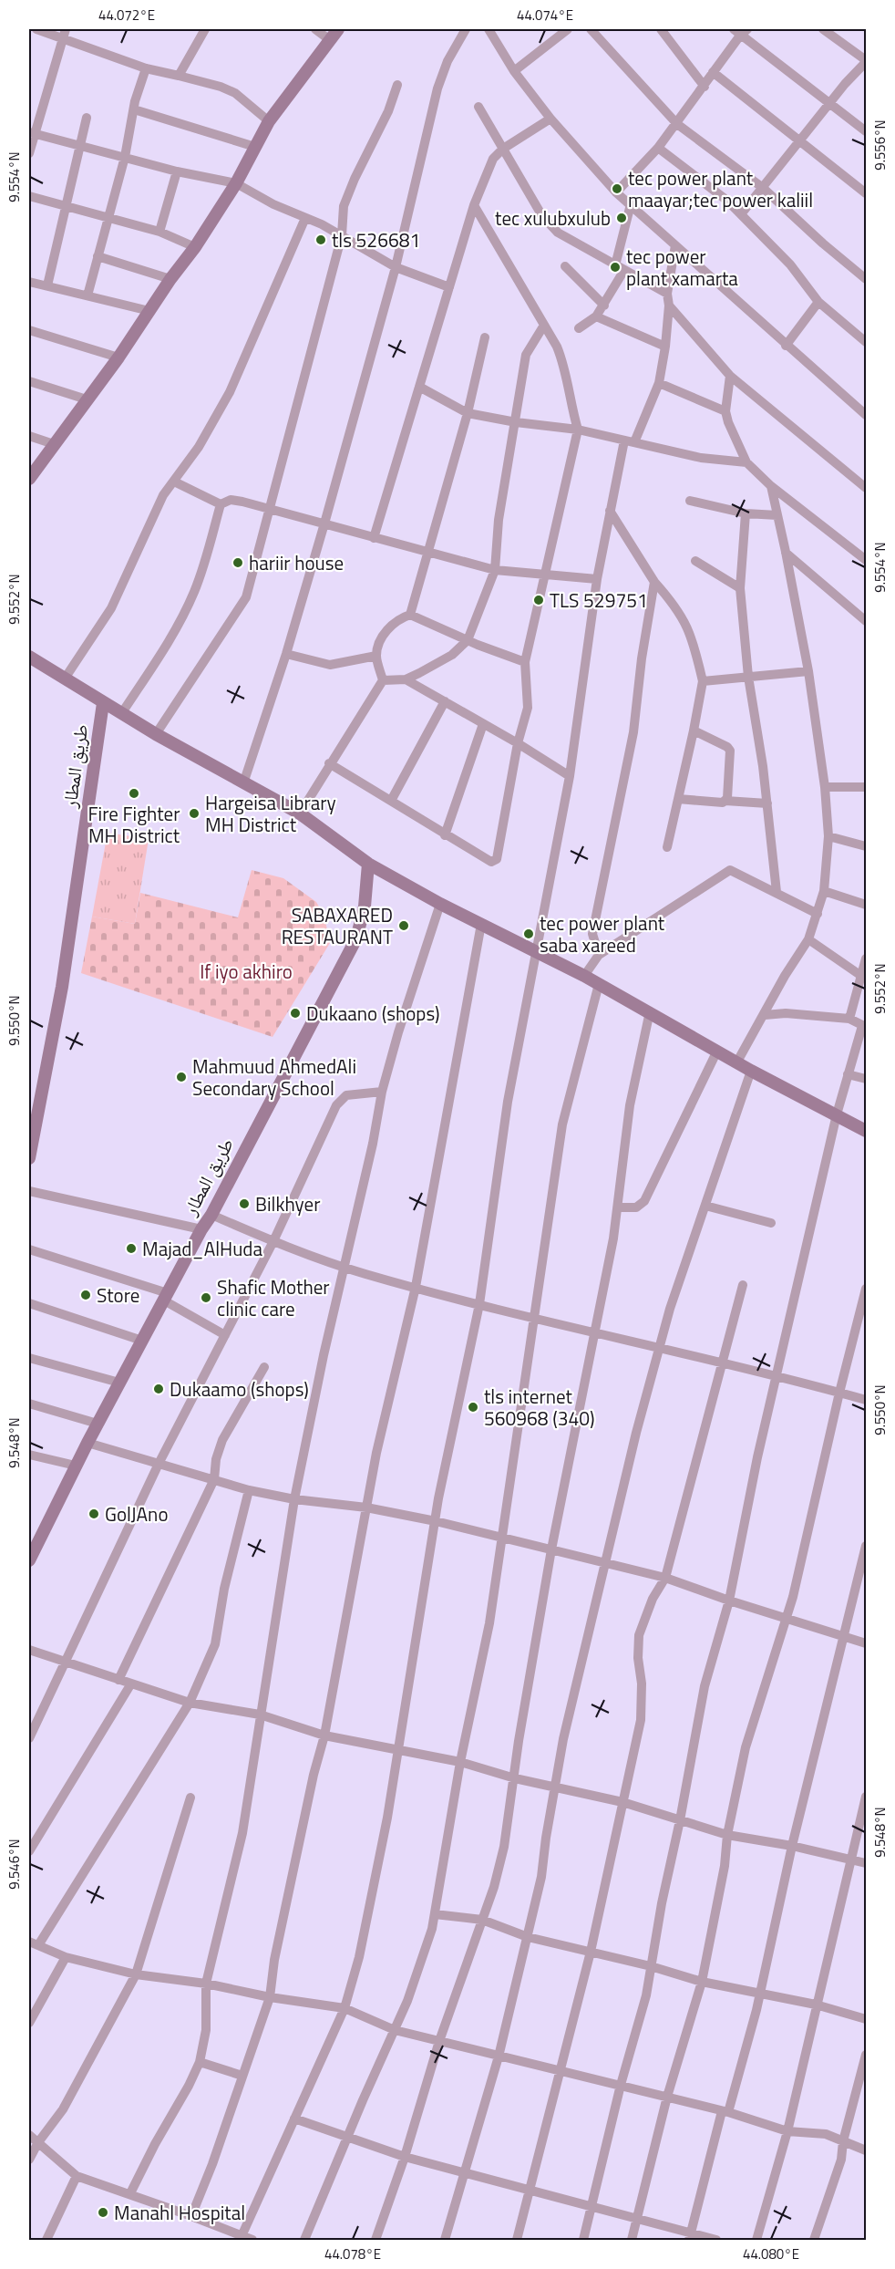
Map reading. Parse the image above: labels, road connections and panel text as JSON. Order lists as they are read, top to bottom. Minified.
{"streets":{"main road":["طريق المطار"]},"parks":["If iyo akhiro"],"places":["tec power plant maayar;tec power kaliil","tec xulubxulub","tls 526681","tec power plant xamarta","hariir house","TLS 529751","Fire Fighter MH District","Hargeisa Library MH District","SABAXARED RESTAURANT","tec power plant saba xareed","Dukaano (shops)","Mahmuud AhmedAli Secondary School","Bilkhyer","Majad_AlHuda","Store","Shafic Mother clinic care","Dukaamo (shops)","tls internet 560968 (340)","GolJAno","Manahl Hospital"],"coordinates":["44.072°E","44.074°E","9.556°N","9.554°N","9.552°N","9.550°N","9.548°N","9.546°N","44.078°E","44.080°E"]}
